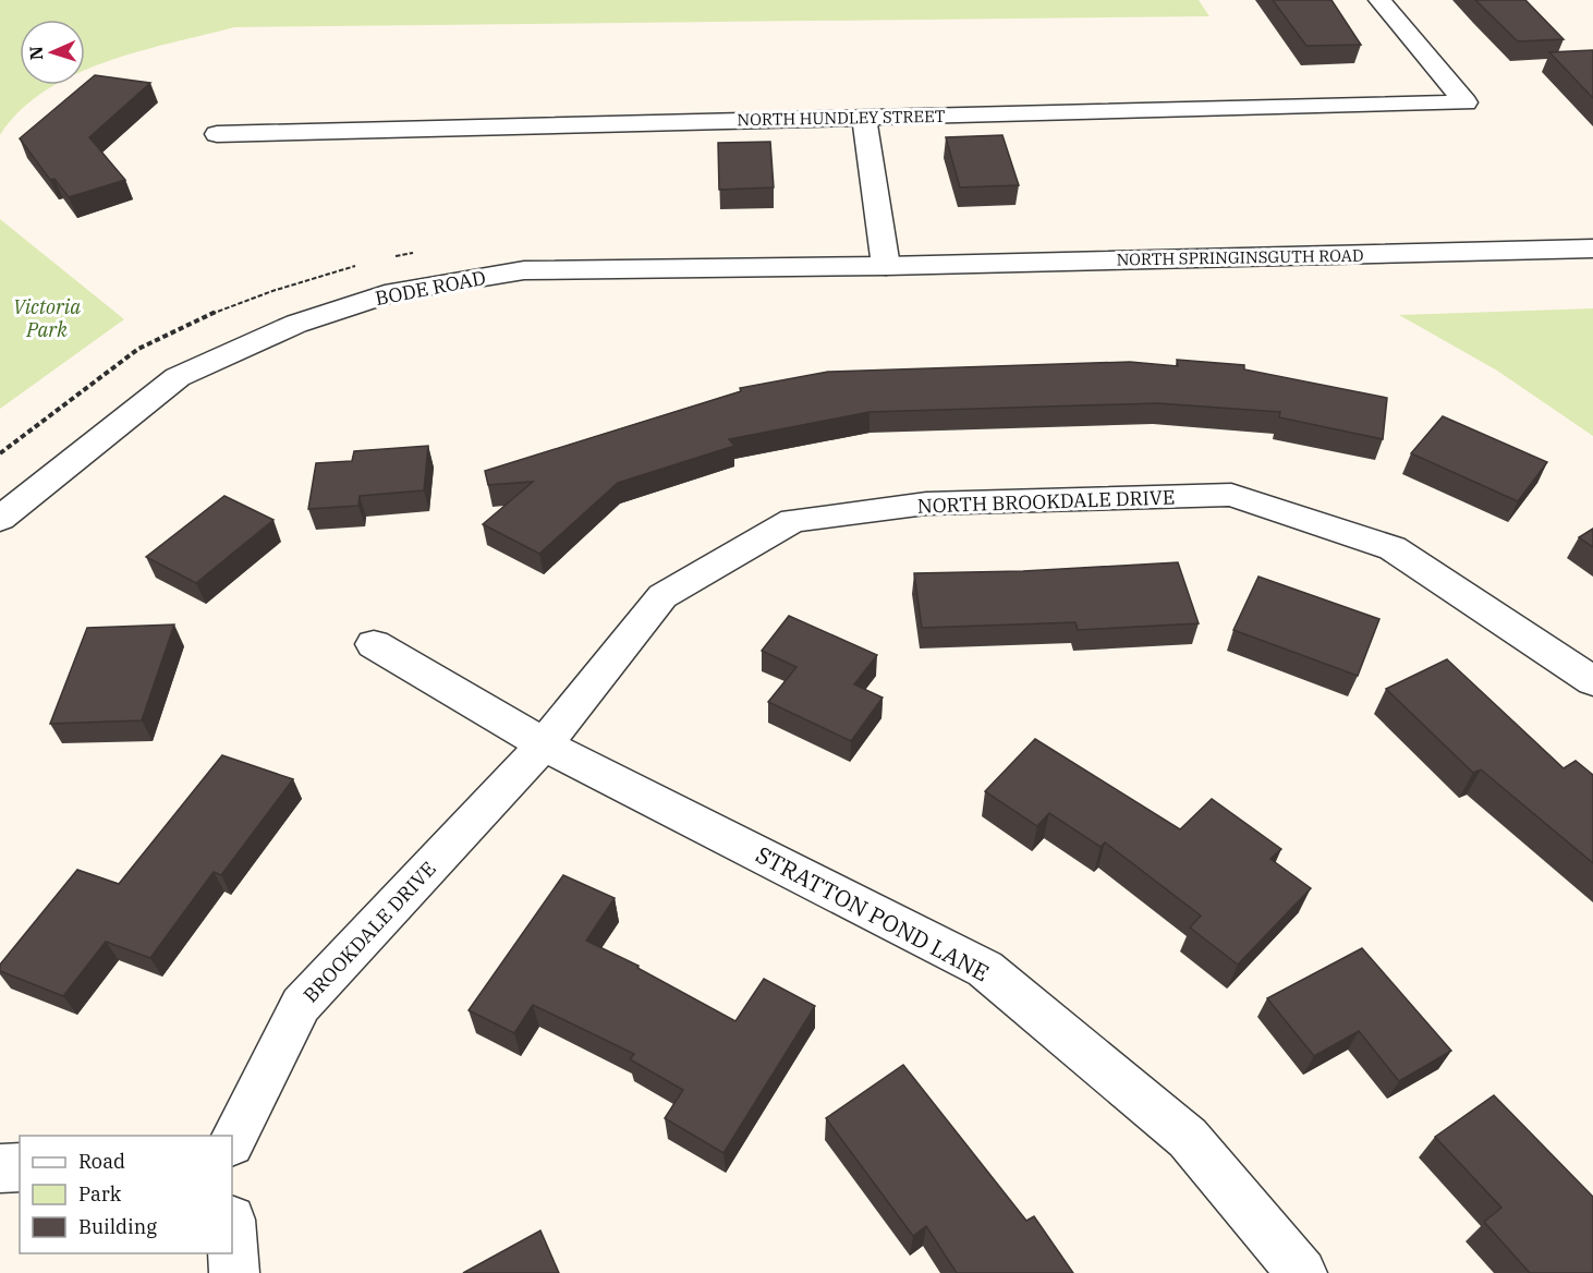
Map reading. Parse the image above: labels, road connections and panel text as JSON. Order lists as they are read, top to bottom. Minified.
{"streets":{"street":["NORTH HUNDLEY STREET","NORTH SPRINGINSGUTH ROAD","BODE ROAD","NORTH BROOKDALE DRIVE","STRATTON POND LANE","BROOKDALE DRIVE"]},"crossings":[["NORTH SPRINGINSGUTH ROAD","BODE ROAD"],["NORTH BROOKDALE DRIVE","STRATTON POND LANE"],["NORTH BROOKDALE DRIVE","BROOKDALE DRIVE"],["STRATTON POND LANE","BROOKDALE DRIVE"]],"parks":["Victoria Park"],"legend":["Road","Park","Building"],"north":"left"}
